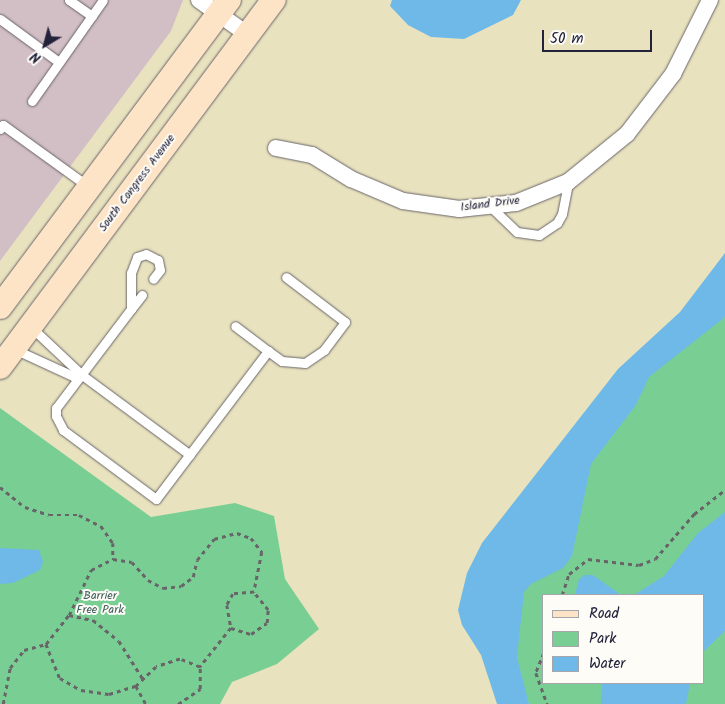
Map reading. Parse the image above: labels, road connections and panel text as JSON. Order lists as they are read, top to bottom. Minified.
{"streets":{"main road":["South Congress Avenue"],"street":["Island Drive"]},"parks":["Barrier Free Park"],"legend":["Road","Park","Water"],"scale_bar":"50 m","north":"bottom left"}
